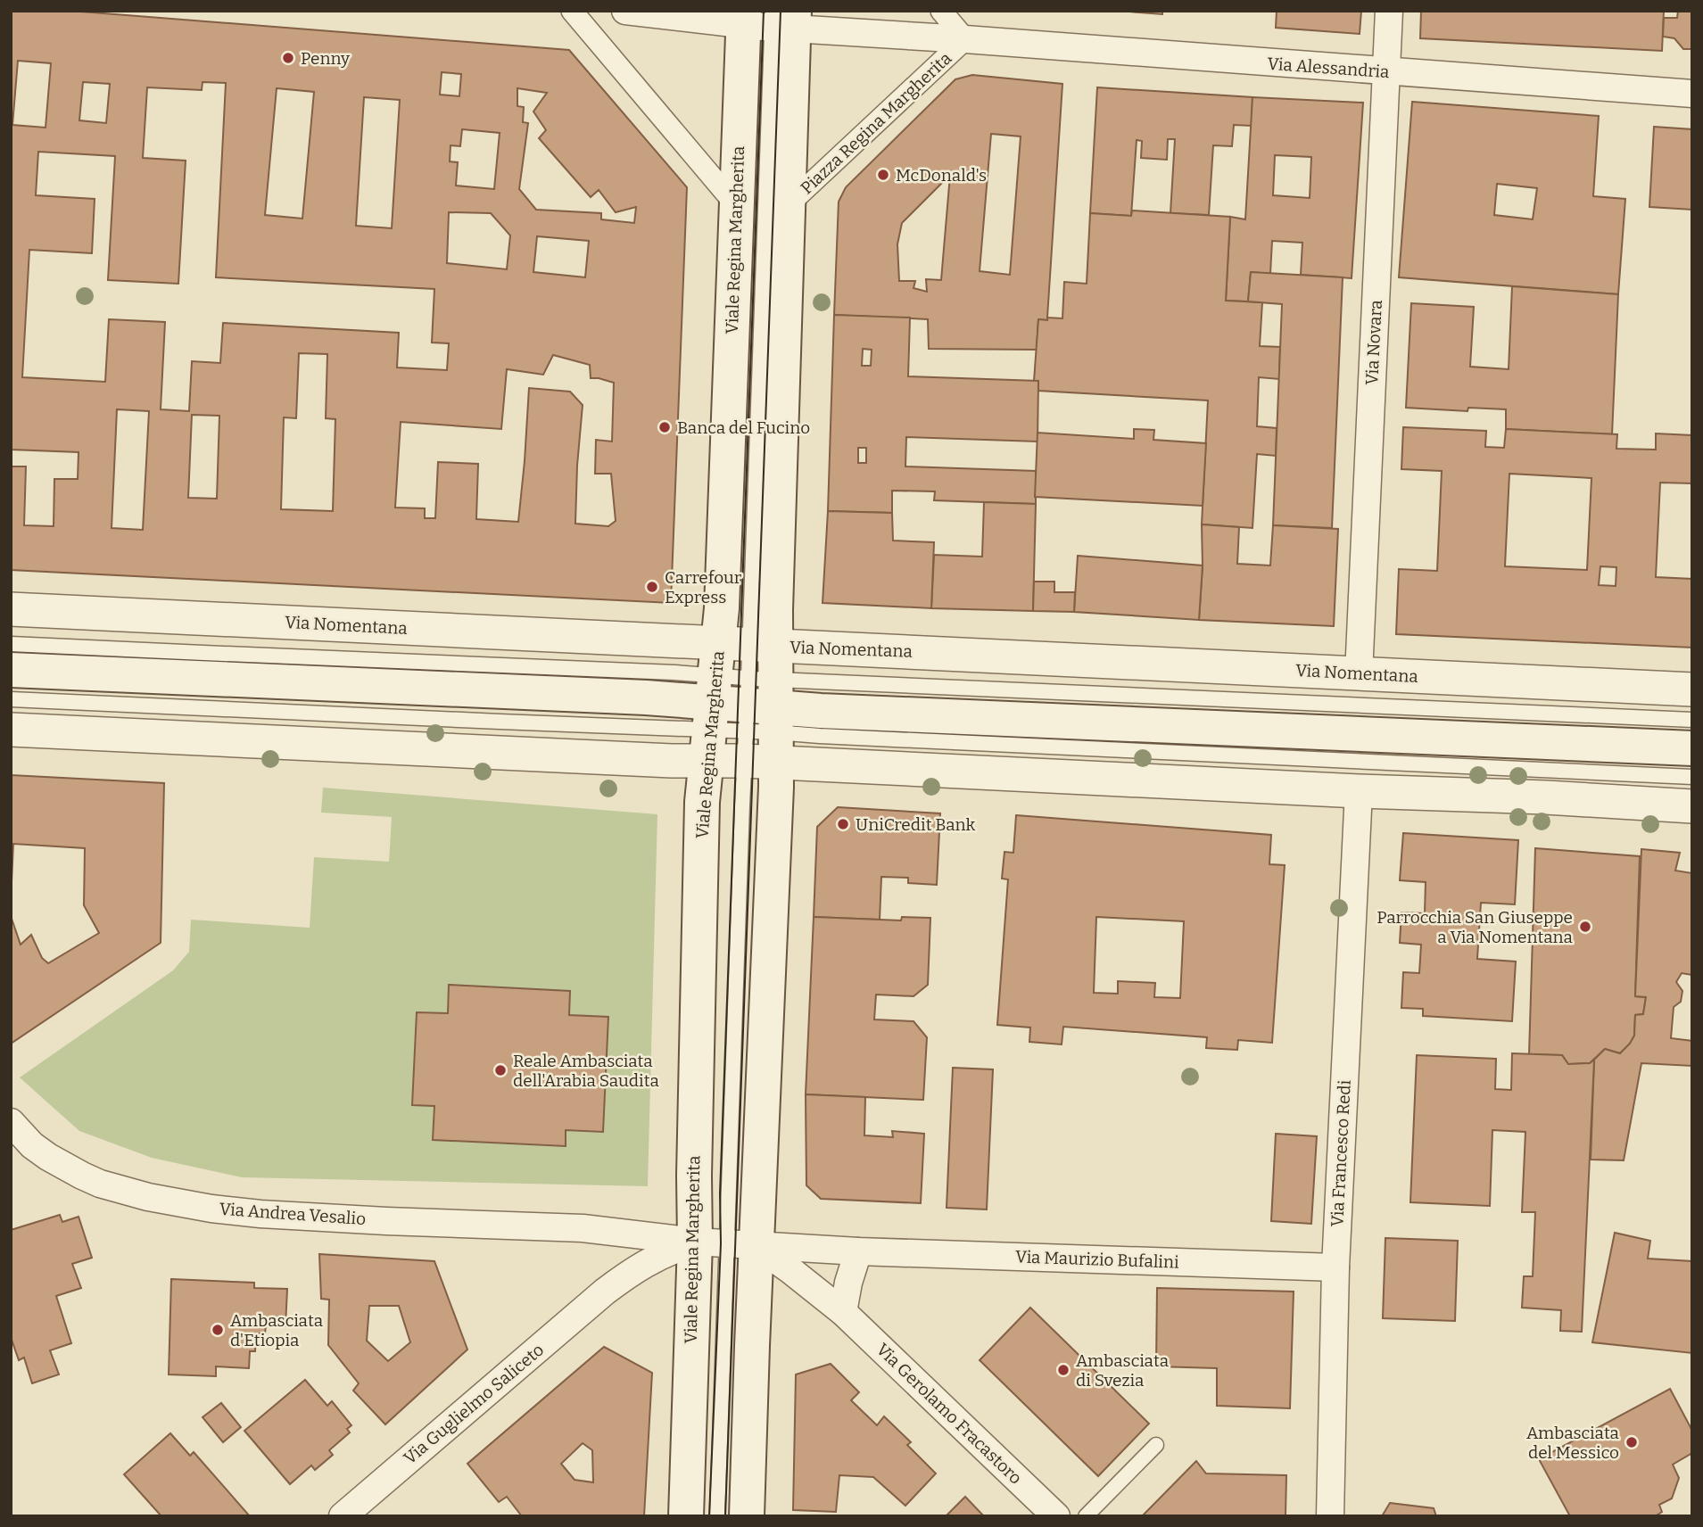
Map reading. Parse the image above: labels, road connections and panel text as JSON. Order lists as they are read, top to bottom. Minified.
{"streets":{"main road":["Viale Regina Margherita","Via Nomentana"],"street":["Via Alessandria","Piazza Regina Margherita","Via Novara","Via Francesco Redi","Via Andrea Vesalio","Via Maurizio Bufalini","Via Guglielmo Saliceto","Via Gerolamo Fracastoro"]},"crossings":[["Via Alessandria","Piazza Regina Margherita"],["Via Alessandria","Via Novara"],["Piazza Regina Margherita","Viale Regina Margherita"],["Viale Regina Margherita","Via Nomentana"],["Viale Regina Margherita","Via Andrea Vesalio"],["Viale Regina Margherita","Via Maurizio Bufalini"],["Viale Regina Margherita","Via Guglielmo Saliceto"],["Viale Regina Margherita","Via Gerolamo Fracastoro"],["Via Novara","Via Nomentana"],["Via Nomentana","Via Francesco Redi"],["Via Francesco Redi","Via Maurizio Bufalini"],["Via Andrea Vesalio","Via Maurizio Bufalini"],["Via Andrea Vesalio","Via Guglielmo Saliceto"],["Via Andrea Vesalio","Via Gerolamo Fracastoro"],["Via Maurizio Bufalini","Via Guglielmo Saliceto"],["Via Maurizio Bufalini","Via Gerolamo Fracastoro"],["Via Guglielmo Saliceto","Via Gerolamo Fracastoro"]],"places":["Penny","McDonald's","Banca del Fucino","Carrefour Express","UniCredit Bank","Parrocchia San Giuseppe a Via Nomentana","Reale Ambasciata dell'Arabia Saudita","Ambasciata d'Etiopia","Ambasciata di Svezia","Ambasciata del Messico"]}
